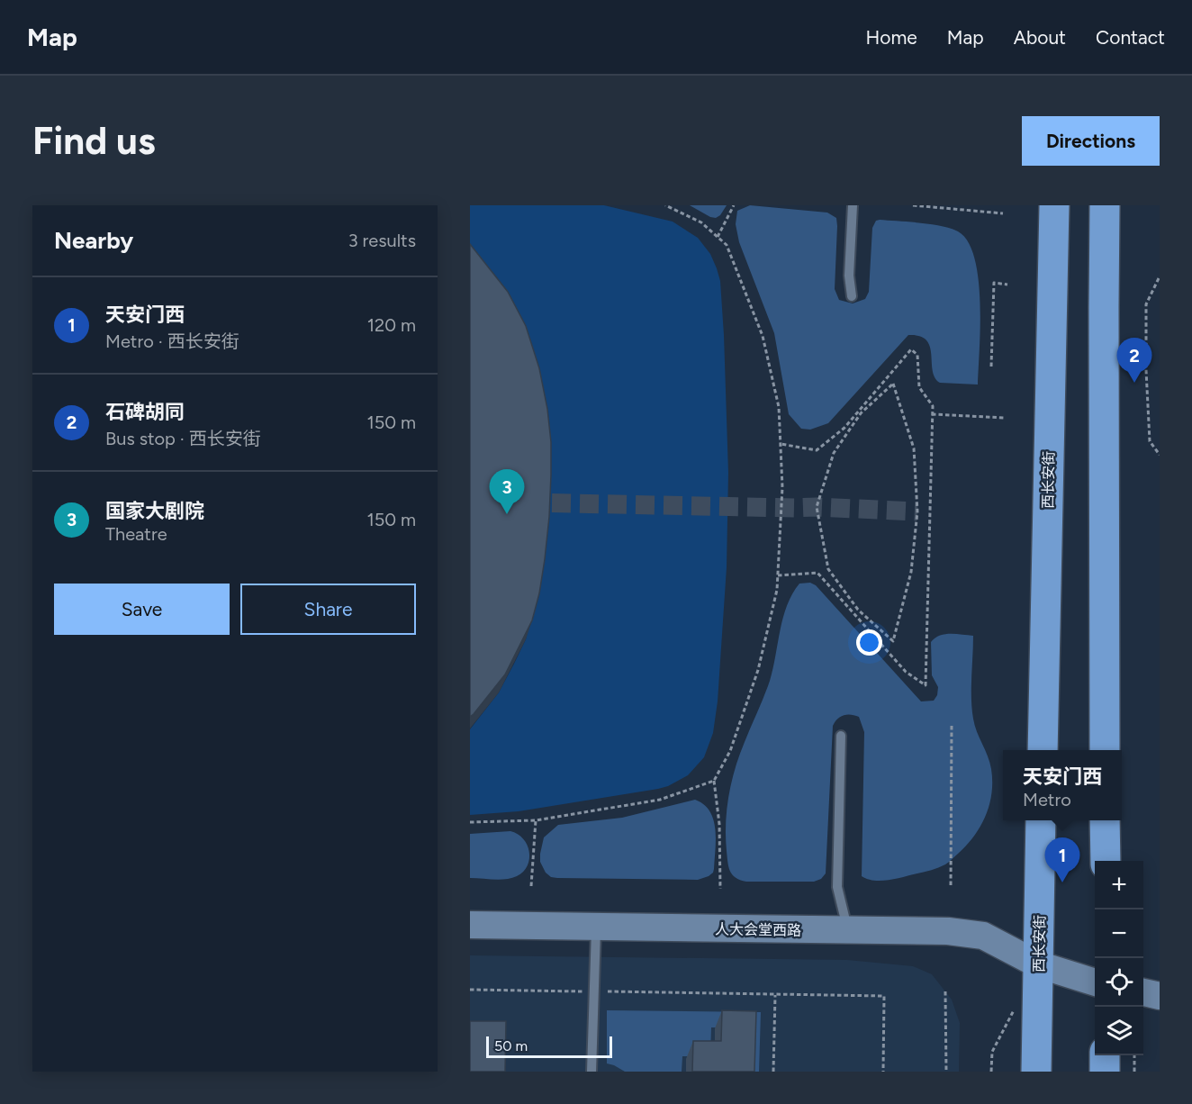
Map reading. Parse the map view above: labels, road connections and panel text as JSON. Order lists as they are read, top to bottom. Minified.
{"streets":{"highway":["西长安街"],"street":["人大会堂西路"]},"crossings":[["西长安街","人大会堂西路"]],"scale_bar":"50 m","page":{"header":"Map","nav":["Home","Map","About","Contact"],"buttons":["Directions",["Save","Share"]],"title":"Find us","heading":["Nearby","3 results"],"list":[{"mark":"1","name":"天安门西","note":"Metro · 西长安街","value":"120 m"},{"mark":"2","name":"石碑胡同","note":"Bus stop · 西长安街","value":"150 m"},{"mark":"3","name":"国家大剧院","note":"Theatre","value":"150 m"}],"pins":["2","3","1"],"popup":["天安门西","Metro"],"map_buttons":["+","−"],"scale":"50 m"}}
